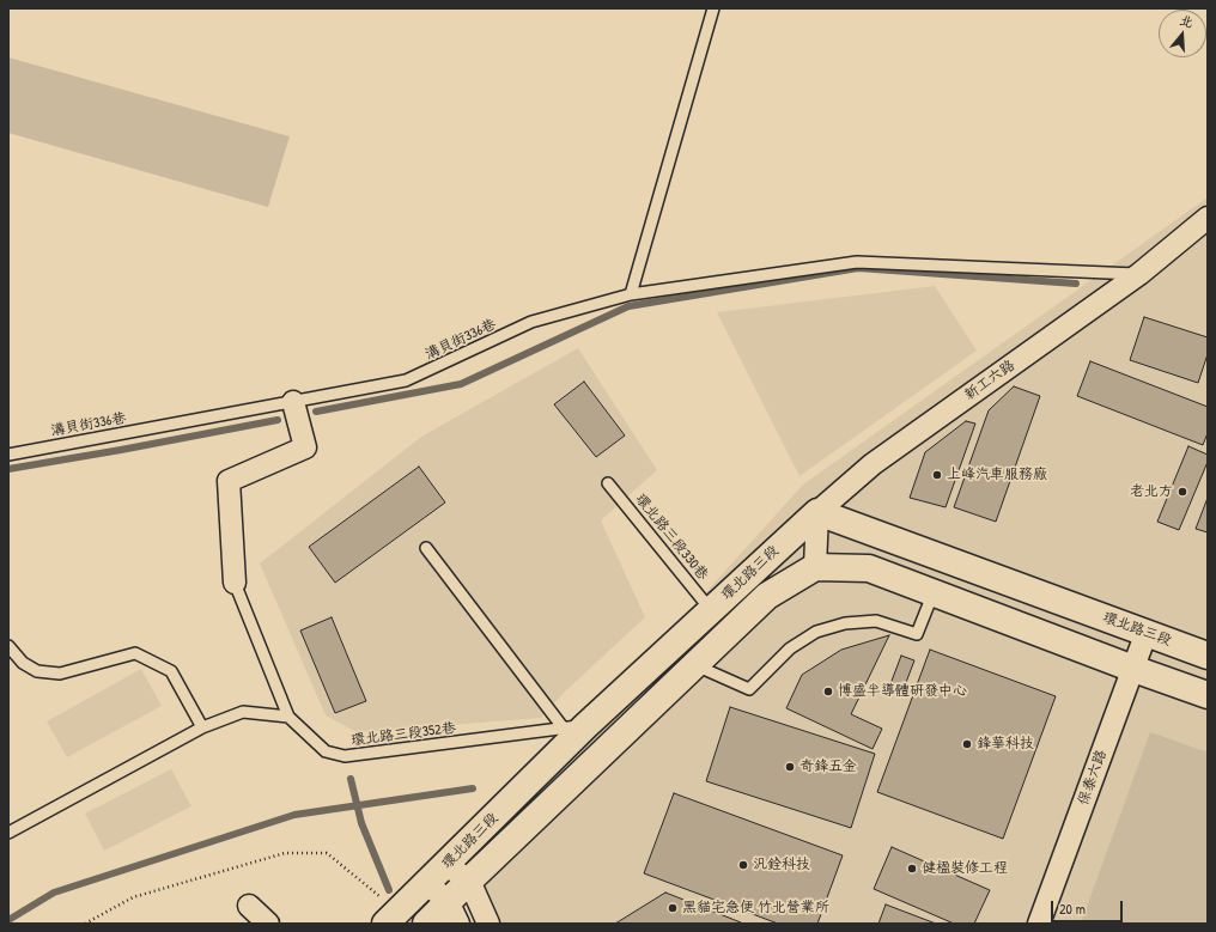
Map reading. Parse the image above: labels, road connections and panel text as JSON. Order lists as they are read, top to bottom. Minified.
{"streets":{"street":["新工六路","環北路三段","保泰六路"],"lane":["溝貝街336巷","環北路三段330巷","環北路三段352巷"]},"crossings":[["溝貝街336巷","新工六路"],["新工六路","環北路三段"],["環北路三段330巷","環北路三段"],["環北路三段","環北路三段352巷"],["環北路三段","保泰六路"]],"places":["上峰汽車服務廠","老北方","博盛半導體研發中心","鋒華科技","奇鋒五金","汎銓科技","健楹裝修工程","黑貓宅急便 竹北營業所"],"scale_bar":"20 m","north":"top"}
